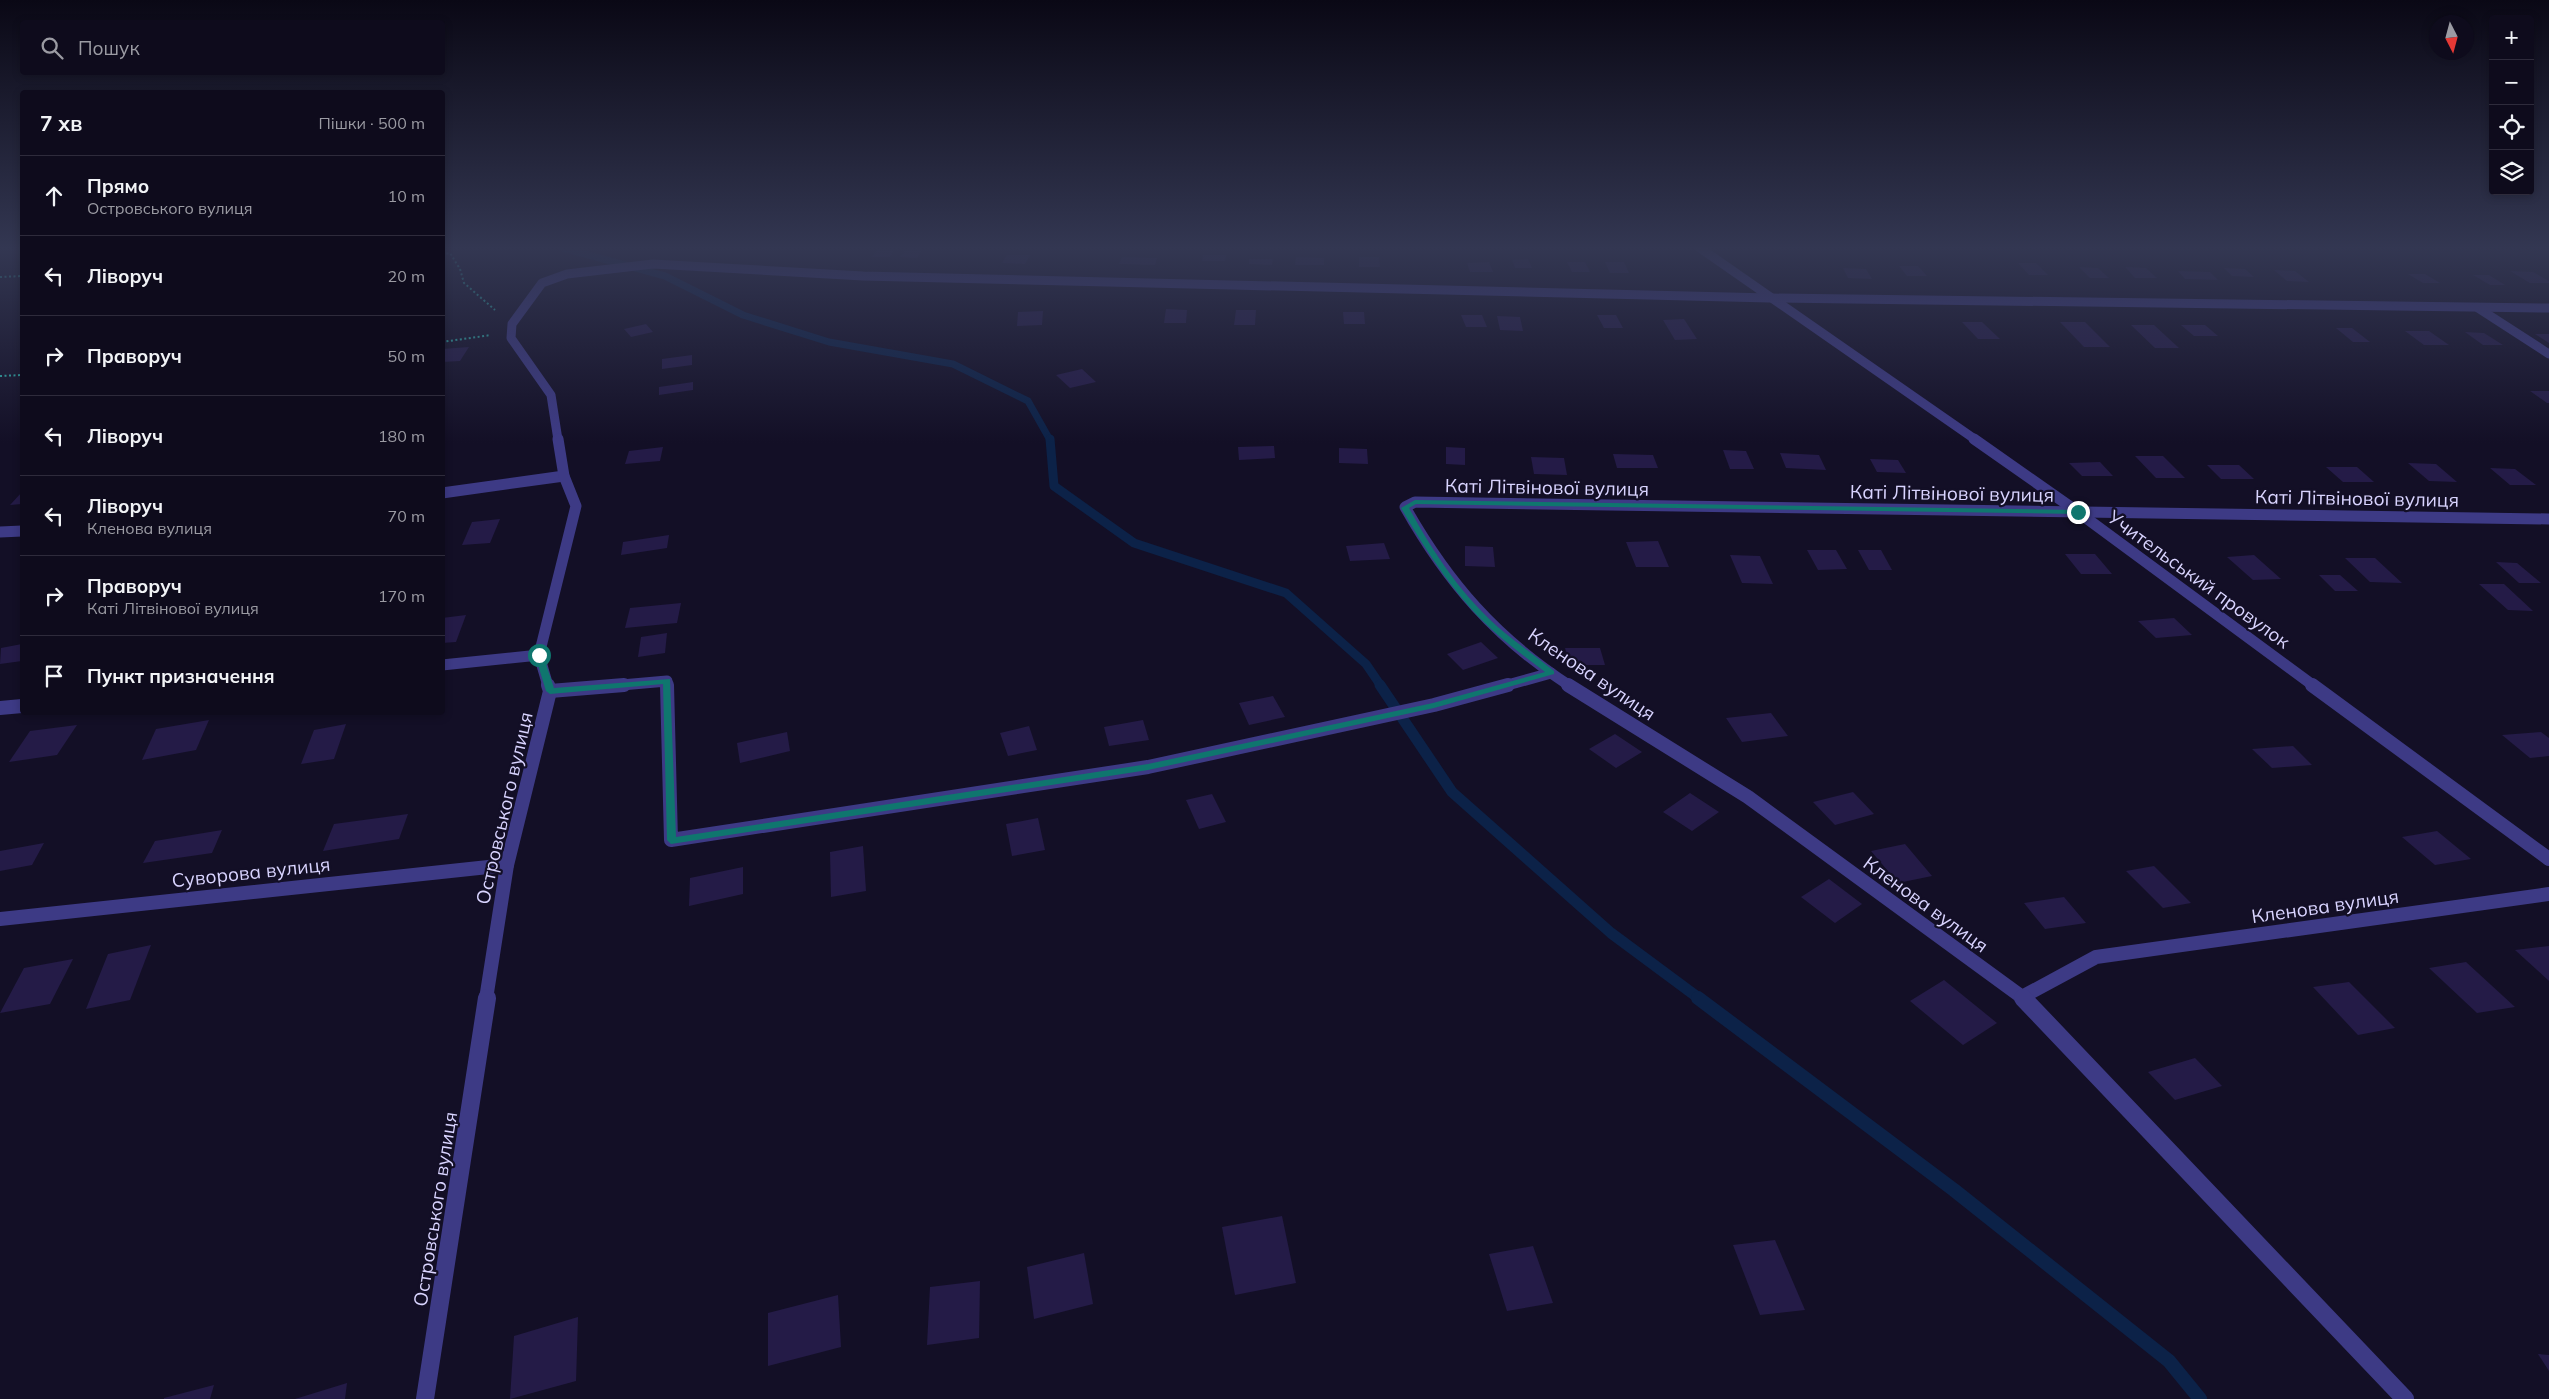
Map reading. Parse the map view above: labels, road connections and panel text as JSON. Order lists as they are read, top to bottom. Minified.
{"streets":{"street":["Каті Літвінової вулиця","Учительський провулок","Кленова вулиця","Островського вулиця","Суворова вулиця"]},"crossings":[["Каті Літвінової вулиця","Учительський провулок"],["Каті Літвінової вулиця","Кленова вулиця"],["Островського вулиця","Суворова вулиця"]],"north":"bottom","page":{"map_buttons":["+","−"],"search":"Пошук","heading":["7 хв","Пішки · 500 m"],"list":[["Прямо","Островського вулиця","10 m"],["Ліворуч","20 m"],["Праворуч","50 m"],["Ліворуч","180 m"],["Ліворуч","Кленова вулиця","70 m"],["Праворуч","Каті Літвінової вулиця","170 m"],"Пункт призначення"]}}
